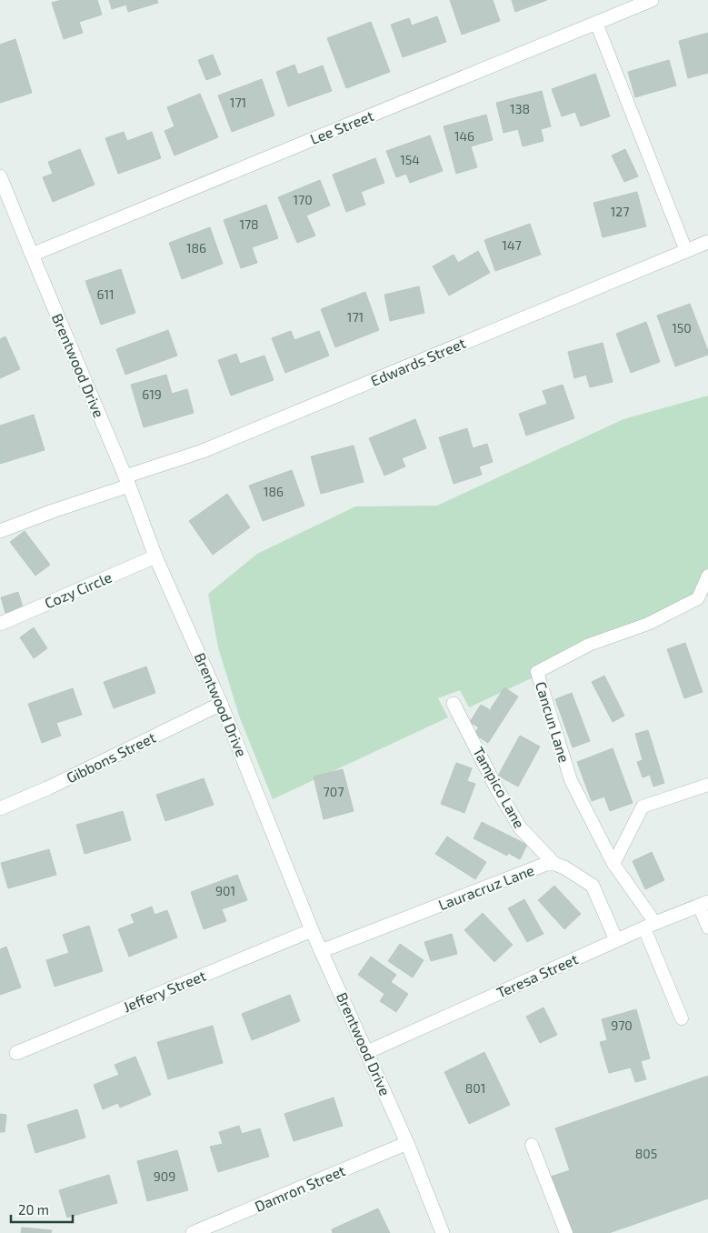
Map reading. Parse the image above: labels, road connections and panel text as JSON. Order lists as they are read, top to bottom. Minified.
{"streets":{"street":["Lee Street","Edwards Street","Brentwood Drive","Cozy Circle","Gibbons Street","Tampico Lane","Lauracruz Lane","Teresa Street","Jeffery Street","Damron Street"],"lane":["Cancun Lane"]},"crossings":[["Lee Street","Brentwood Drive"],["Edwards Street","Brentwood Drive"],["Brentwood Drive","Cozy Circle"],["Brentwood Drive","Gibbons Street"],["Brentwood Drive","Lauracruz Lane"],["Brentwood Drive","Teresa Street"],["Brentwood Drive","Jeffery Street"],["Brentwood Drive","Damron Street"],["Cancun Lane","Teresa Street"],["Tampico Lane","Lauracruz Lane"],["Lauracruz Lane","Teresa Street"]],"house_numbers":["171","138","146","154","170","127","178","147","186","611","171","150","619","186","707","901","970","801","805","909"],"scale_bar":"20 m"}
